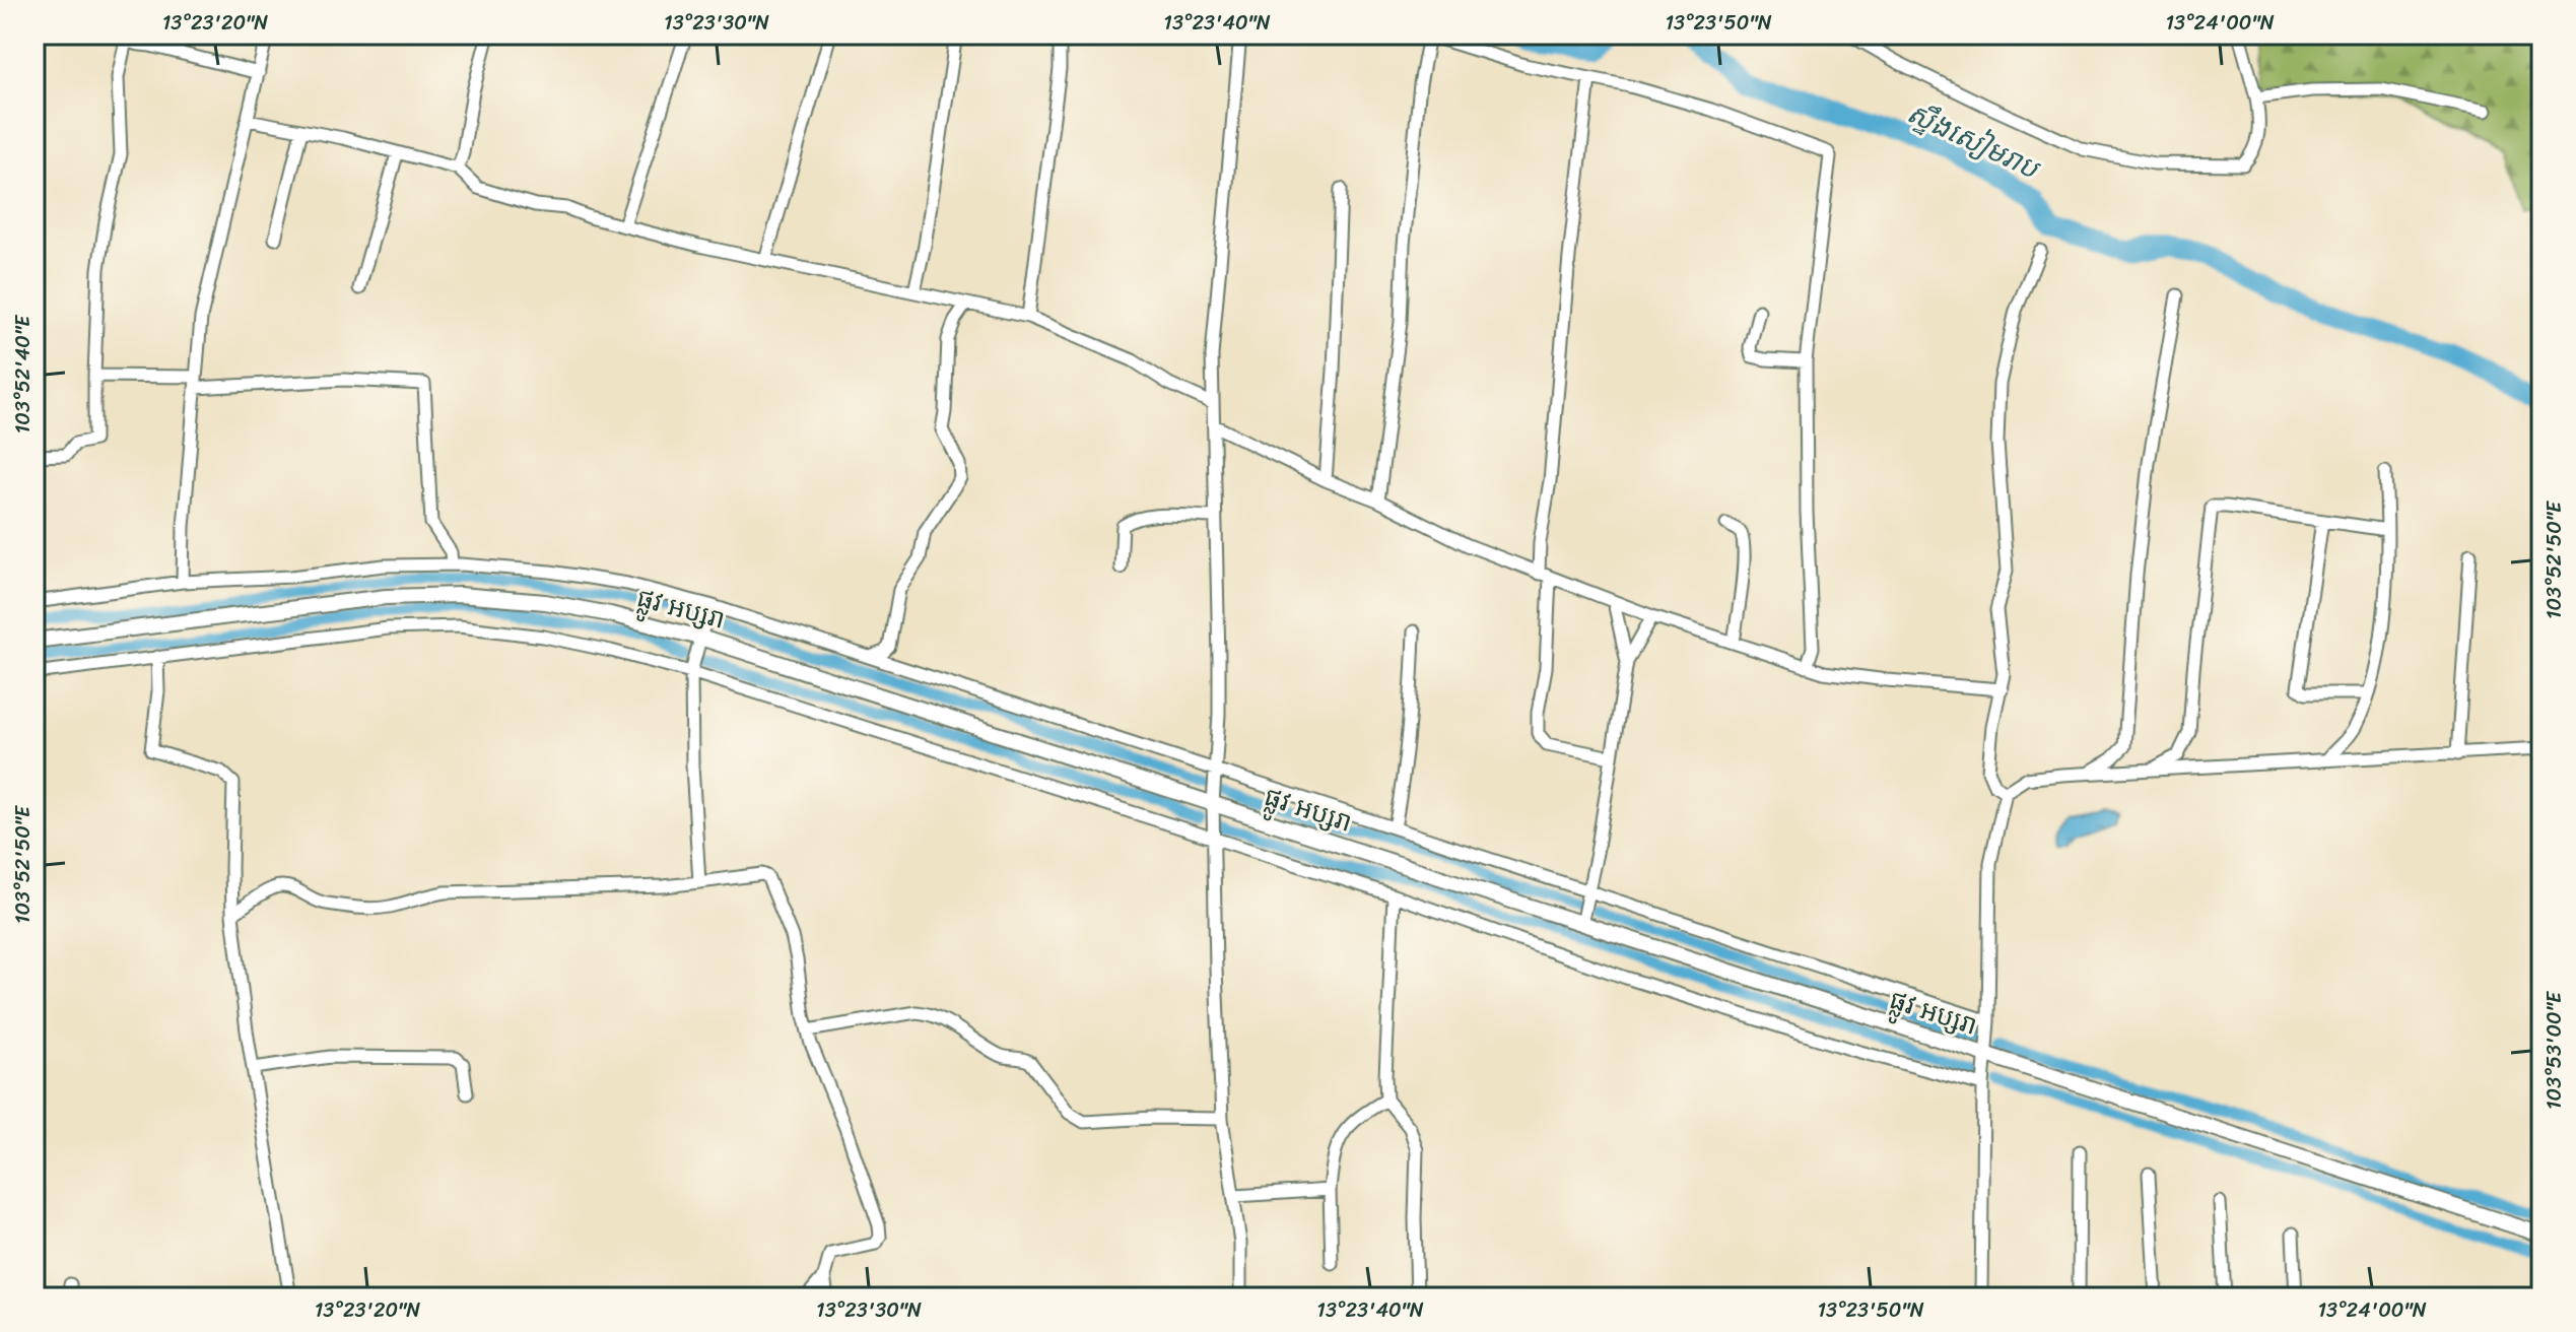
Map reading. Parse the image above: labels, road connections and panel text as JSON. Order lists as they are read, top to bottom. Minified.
{"streets":{"street":["ផ្លូវ អប្សរា"]},"water":["ស្ទឹងសៀមរាប"],"coordinates":["13°23'20\"N","13°23'30\"N","13°23'40\"N","13°23'50\"N","13°24'00\"N","103°52'40\"E","103°52'50\"E","103°53'00\"E"]}
